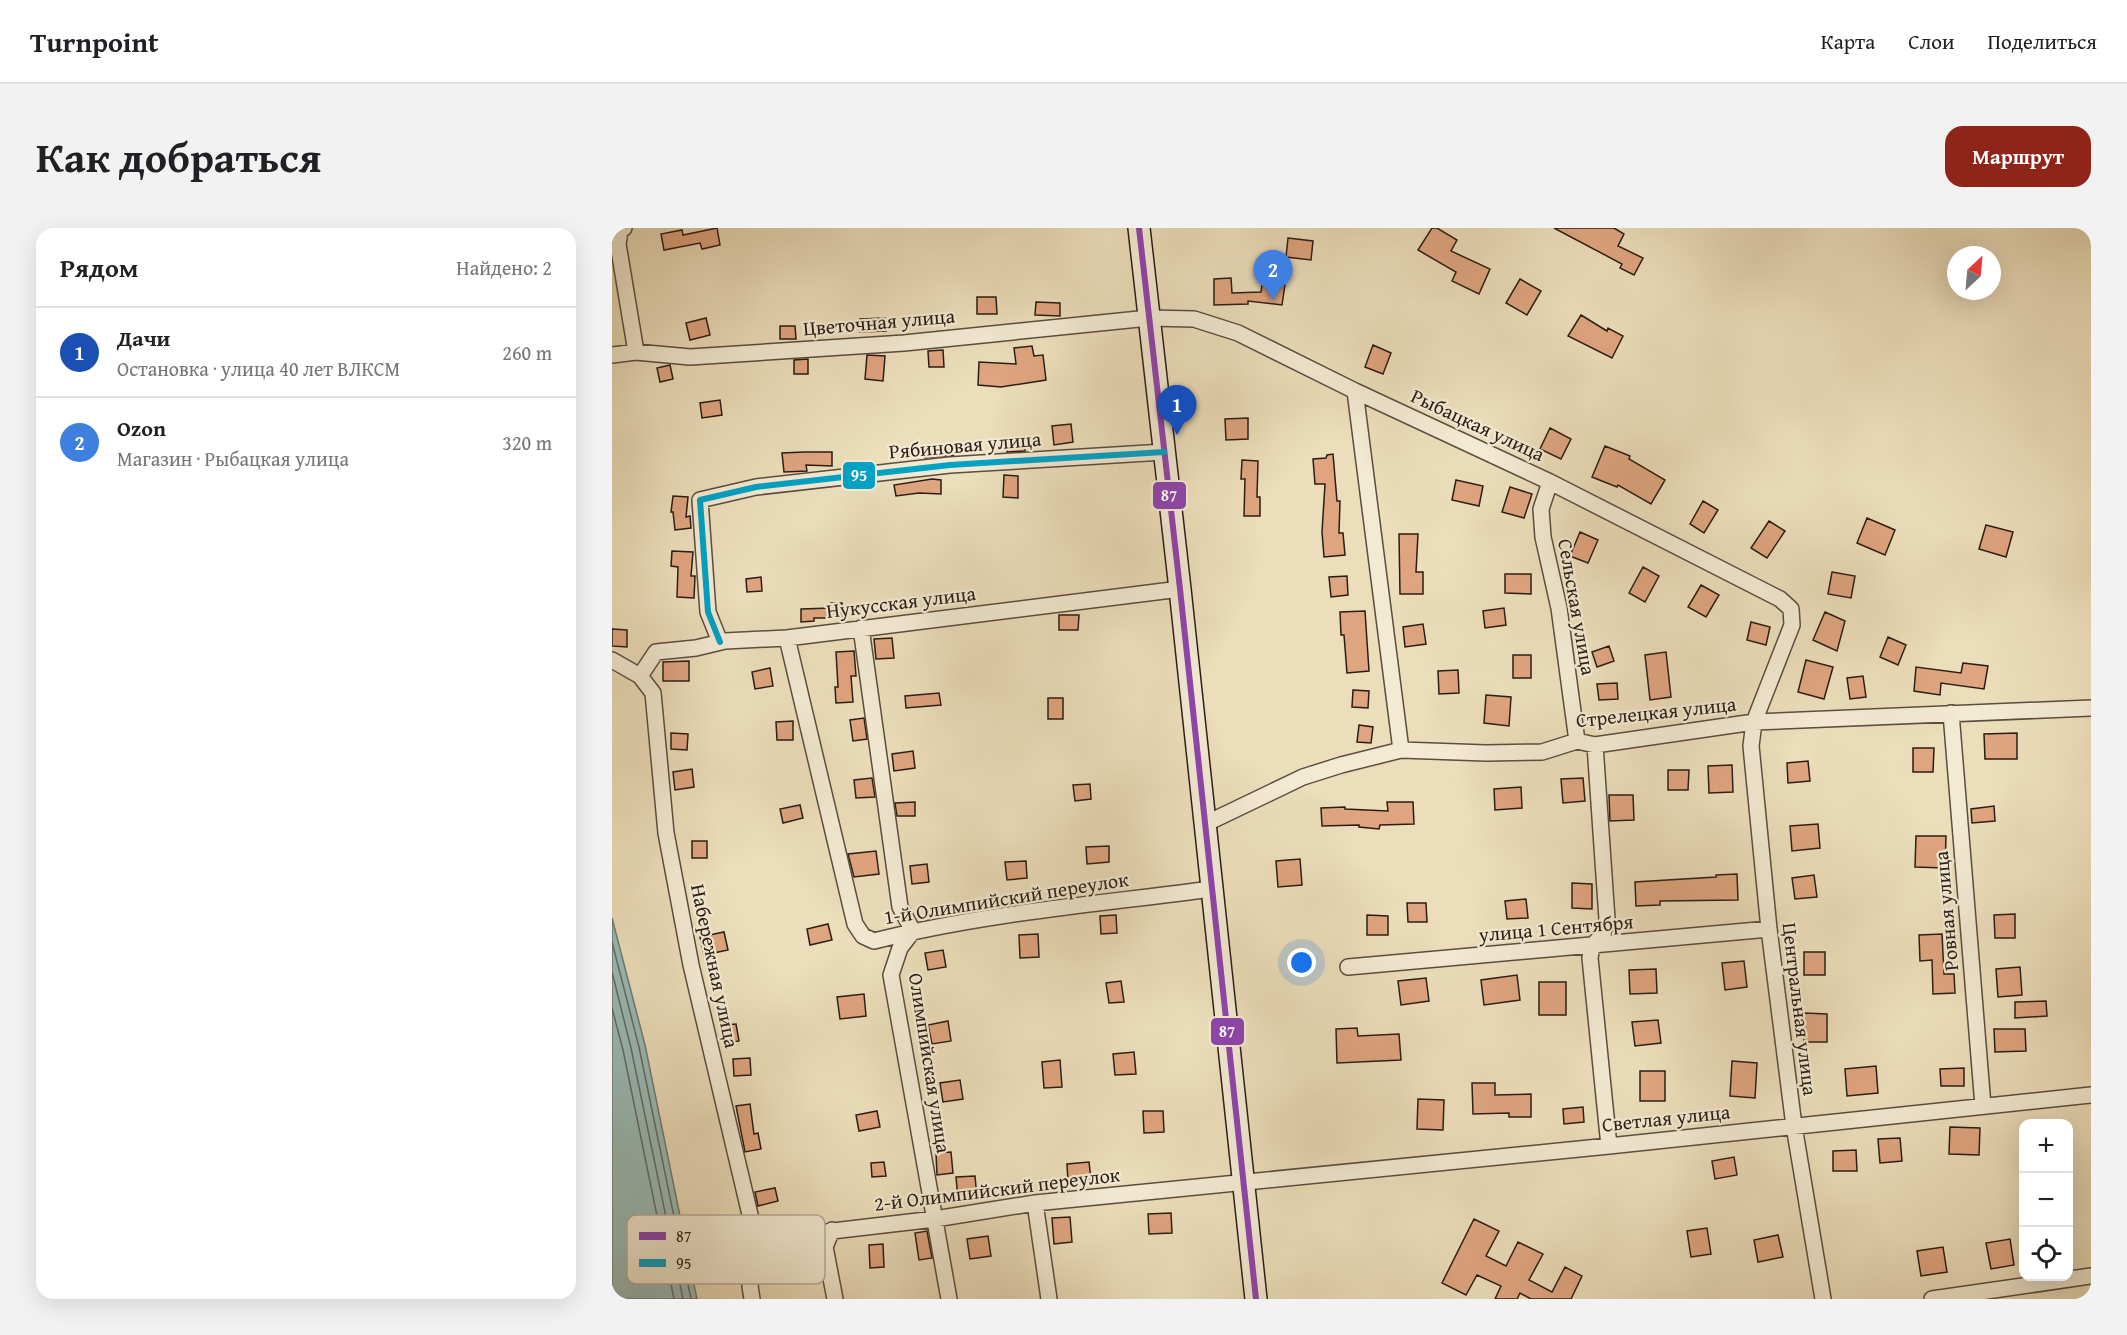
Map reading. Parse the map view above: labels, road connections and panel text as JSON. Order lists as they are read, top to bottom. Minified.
{"streets":{"street":["Цветочная улица","Рыбацкая улица","Рябиновая улица","Нукусская улица","Сельская улица","Стрелецкая улица","1-й Олимпийский переулок","Ровная улица","улица 1 Сентября","Набережная улица","Центральная улица","Олимпийская улица","Светлая улица","2-й Олимпийский переулок"]},"crossings":[["Цветочная улица","Рыбацкая улица"],["Рыбацкая улица","Сельская улица"],["Рыбацкая улица","Центральная улица"],["Рябиновая улица","Нукусская улица"],["Нукусская улица","1-й Олимпийский переулок"],["Нукусская улица","Набережная улица"],["Сельская улица","Стрелецкая улица"],["Стрелецкая улица","Ровная улица"],["Стрелецкая улица","Центральная улица"],["1-й Олимпийский переулок","Олимпийская улица"],["Ровная улица","Светлая улица"],["улица 1 Сентября","Центральная улица"],["Центральная улица","Светлая улица"],["Олимпийская улица","2-й Олимпийский переулок"],["Светлая улица","2-й Олимпийский переулок"]],"lines":["transit line 87","transit line 95"],"legend":["87","95"],"north":"top right","page":{"header":"Turnpoint","nav":["Карта","Слои","Поделиться"],"title":"Как добраться","buttons":"Маршрут","heading":["Рядом","Найдено: 2"],"pins":["2","1"],"list":[{"mark":"1","name":"Дачи","note":"Остановка · улица 40 лет ВЛКСМ","value":"260 m"},{"mark":"2","name":"Ozon","note":"Магазин · Рыбацкая улица","value":"320 m"}],"map_buttons":["+","−"]}}
